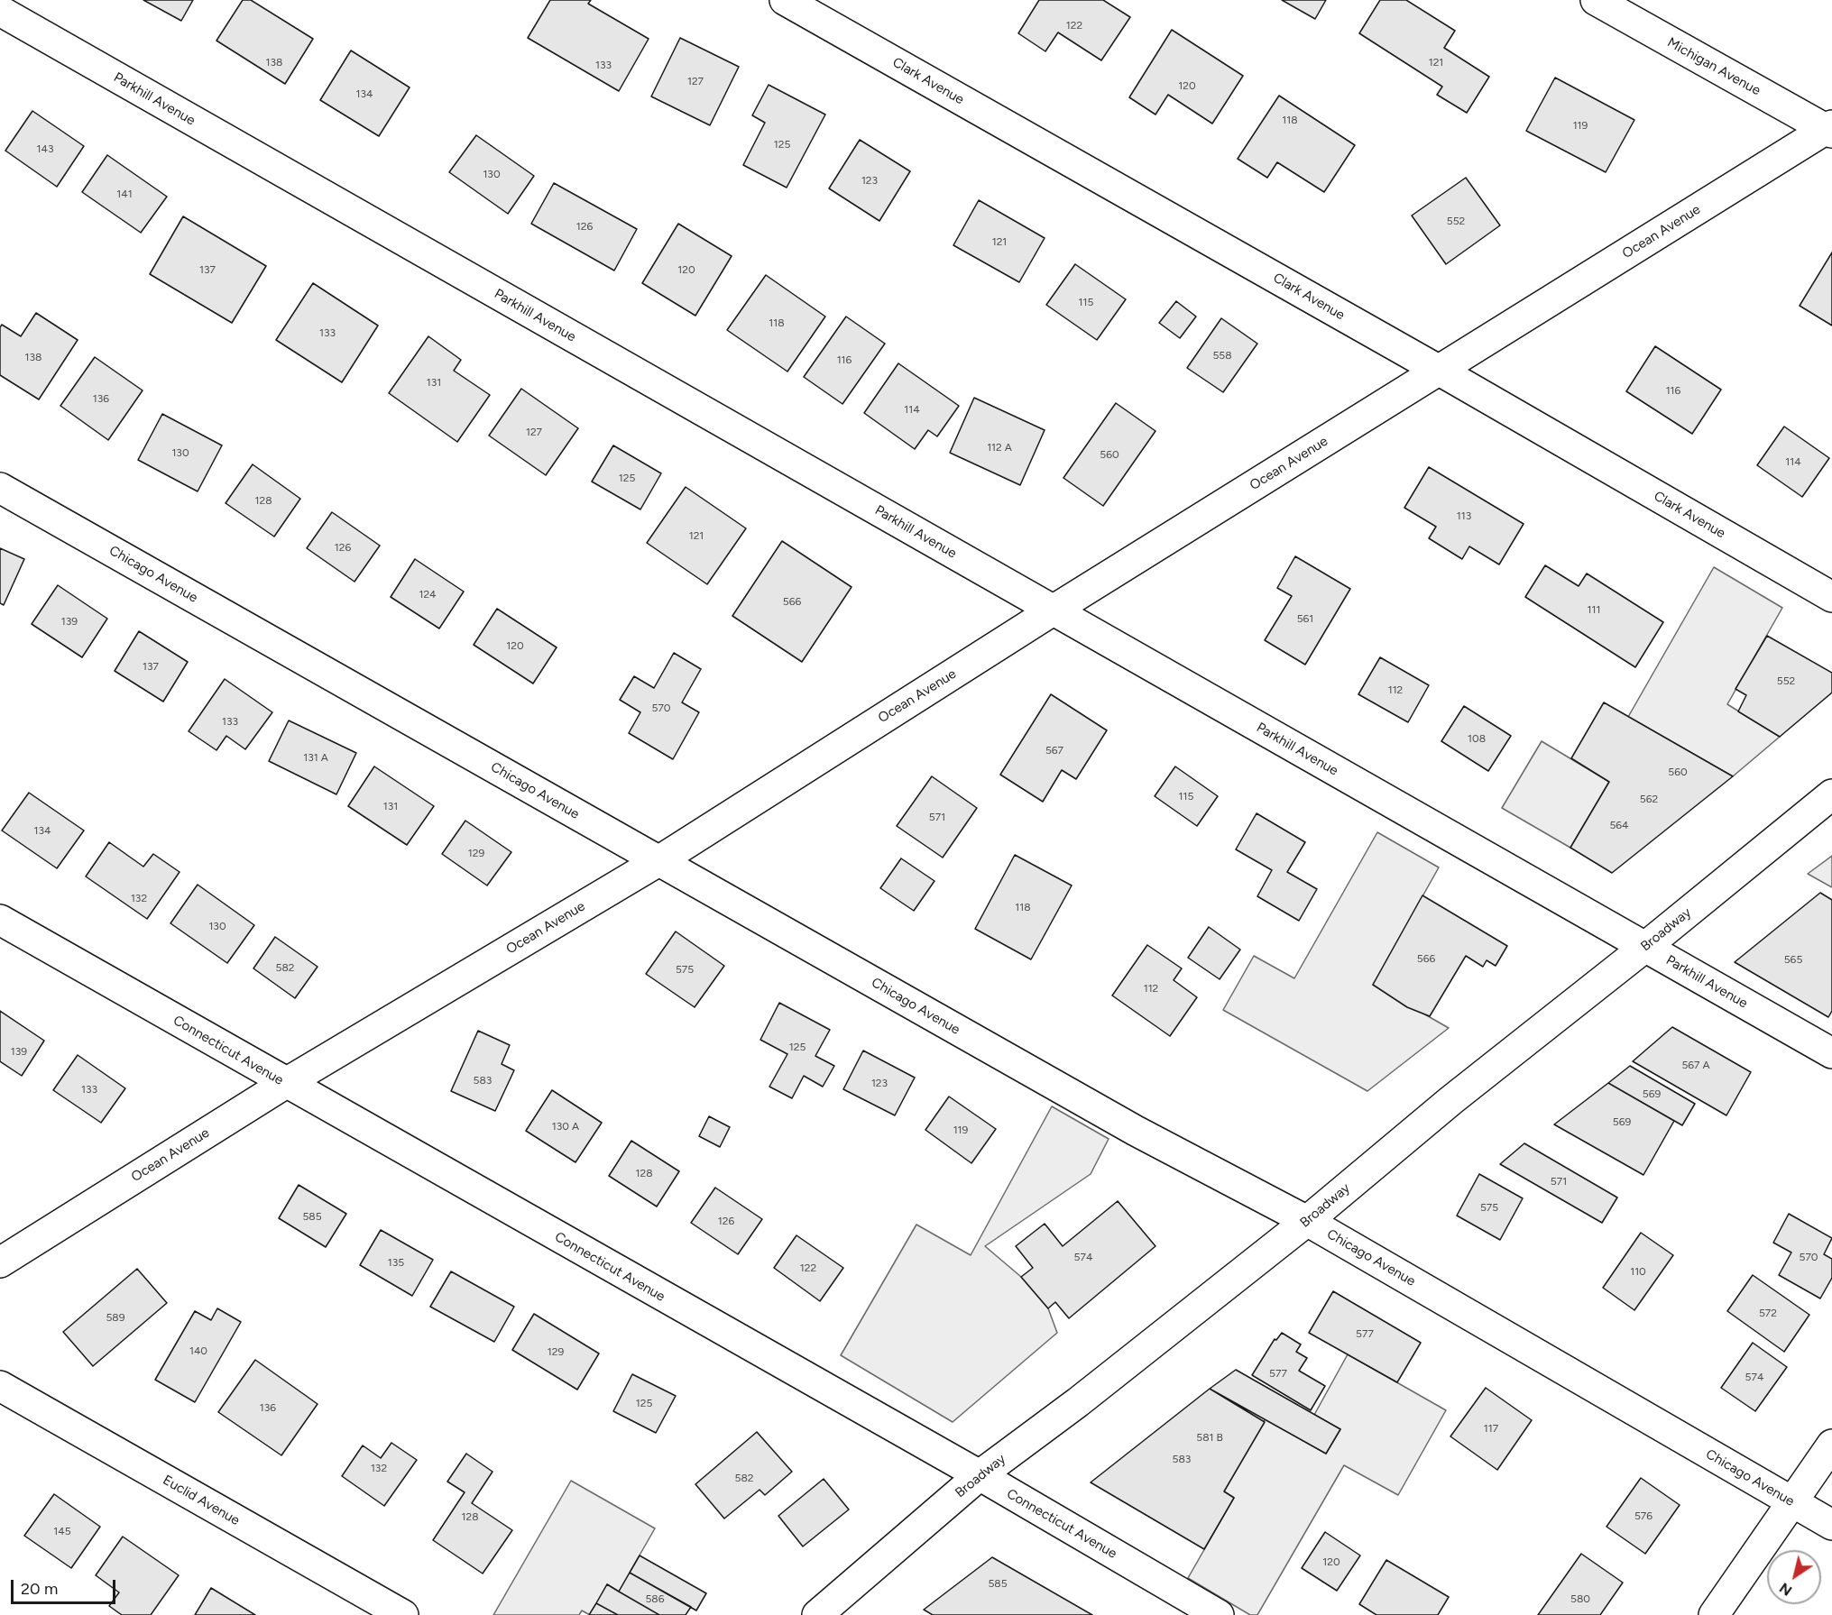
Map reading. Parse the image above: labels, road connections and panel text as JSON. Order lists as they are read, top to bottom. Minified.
{"streets":{"street":["Michigan Avenue","Clark Avenue","Parkhill Avenue","Ocean Avenue","Chicago Avenue","Broadway","Connecticut Avenue","Euclid Avenue"]},"crossings":[["Michigan Avenue","Ocean Avenue"],["Clark Avenue","Ocean Avenue"],["Parkhill Avenue","Ocean Avenue"],["Parkhill Avenue","Broadway"],["Ocean Avenue","Chicago Avenue"],["Ocean Avenue","Connecticut Avenue"],["Chicago Avenue","Broadway"],["Broadway","Connecticut Avenue"]],"house_numbers":["122","138","121","133","127","120","134","118","119","125","143","130","123","141","552","126","121","137","120","115","118","133","558","138","116","131","116","136","114","127","112 A","130","560","114","125","128","113","121","126","124","566","111","561","139","120","137","552","112","570","133","108","567","131 A","560","115","562","131","571","564","134","129","132","118","130","566","565","582","575","112","125","139","567 A","583","123","133","569","569","130 A","119","128","571","575","585","126","574","570","135","122","110","572","589","577","140","129","577","574","125","136","117","581 B","583","132","582","576","128","145","120","585","586","580"],"scale_bar":"20 m","north":"bottom left"}
